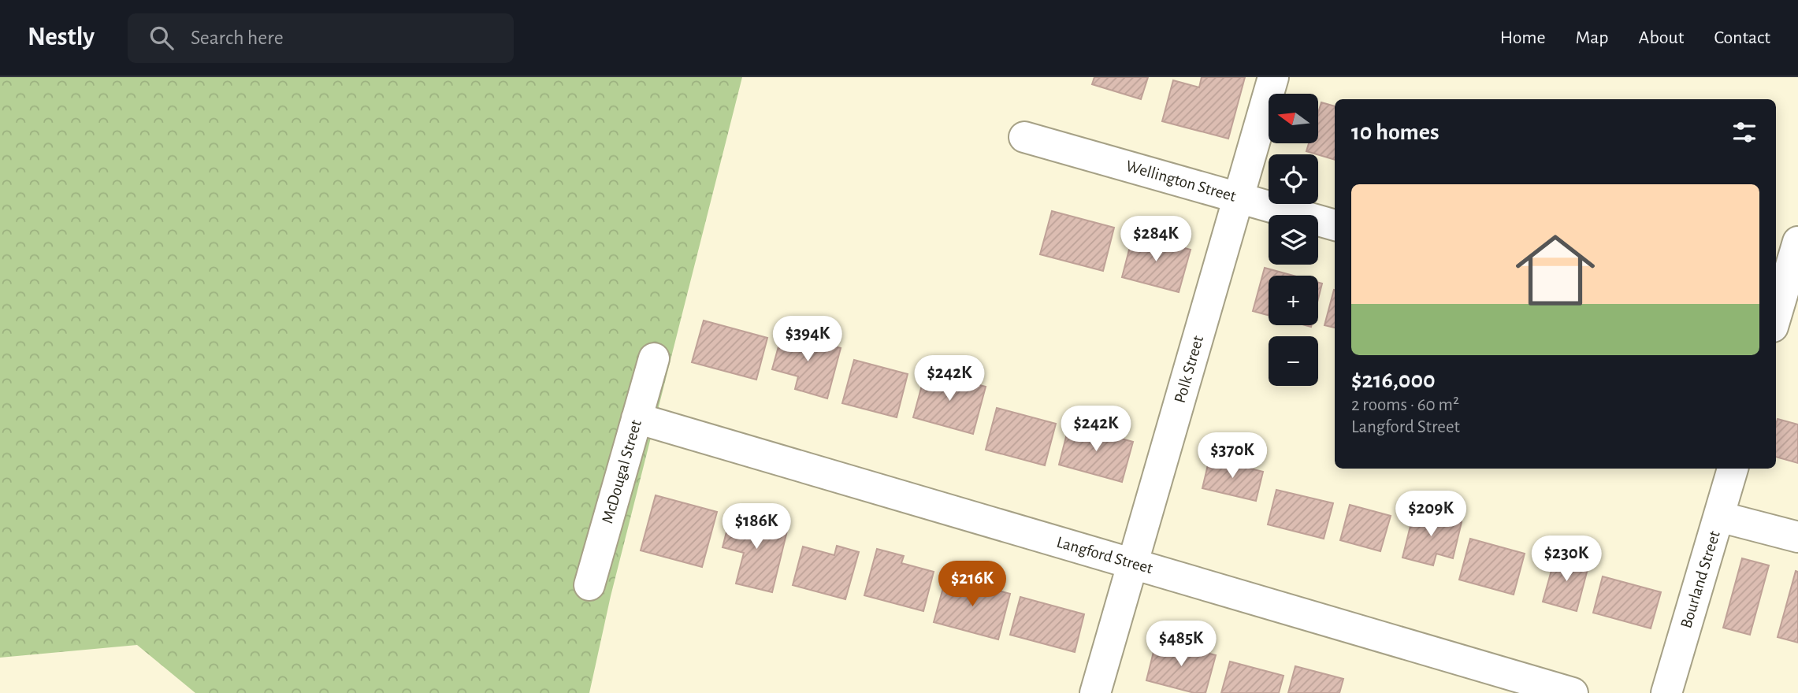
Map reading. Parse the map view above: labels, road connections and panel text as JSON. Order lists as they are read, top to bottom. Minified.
{"streets":{"street":["Wellington Street","Polk Street","McDougal Street","Langford Street","Bourland Street"]},"crossings":[["Wellington Street","Polk Street"],["Polk Street","Langford Street"],["McDougal Street","Langford Street"]],"north":"left","page":{"header":"Nestly","search":"Search here","nav":["Home","Map","About","Contact"],"map_buttons":["+","−"],"heading":"10 homes","list":[{"name":"$216,000","note":"2 rooms · 60 m² · Langford Street"}],"price":["$284K","$394K","$242K","$242K","$370K","$209K","$186K","$230K","$216K","$485K"]}}
